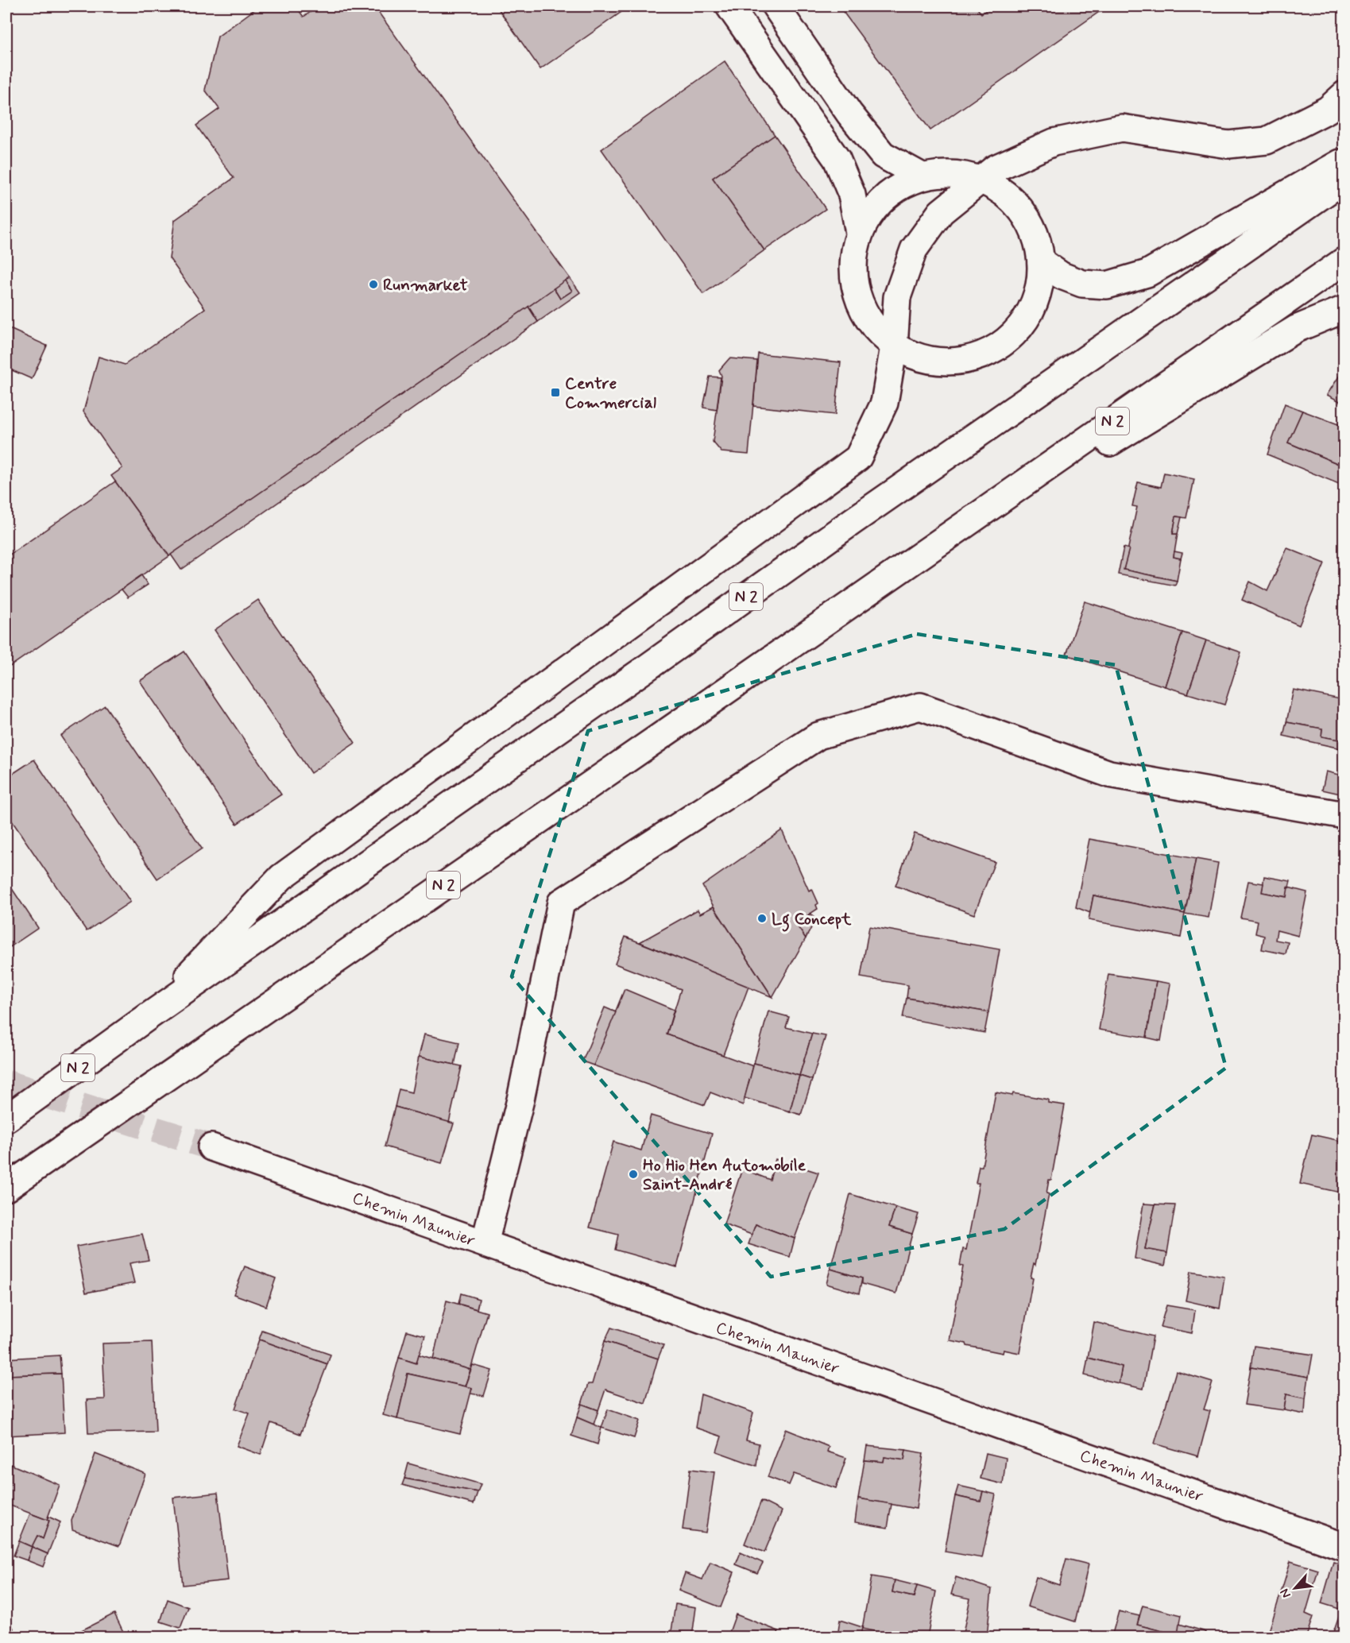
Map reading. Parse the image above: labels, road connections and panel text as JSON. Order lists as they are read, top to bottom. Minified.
{"streets":{"main road":["N 2","Chemin Maunier"]},"places":{"other":["Runmarket","Lg Concept","Ho Hio Hen Automobile Saint-André"],"transit":["Centre Commercial"]},"north":"bottom left"}
